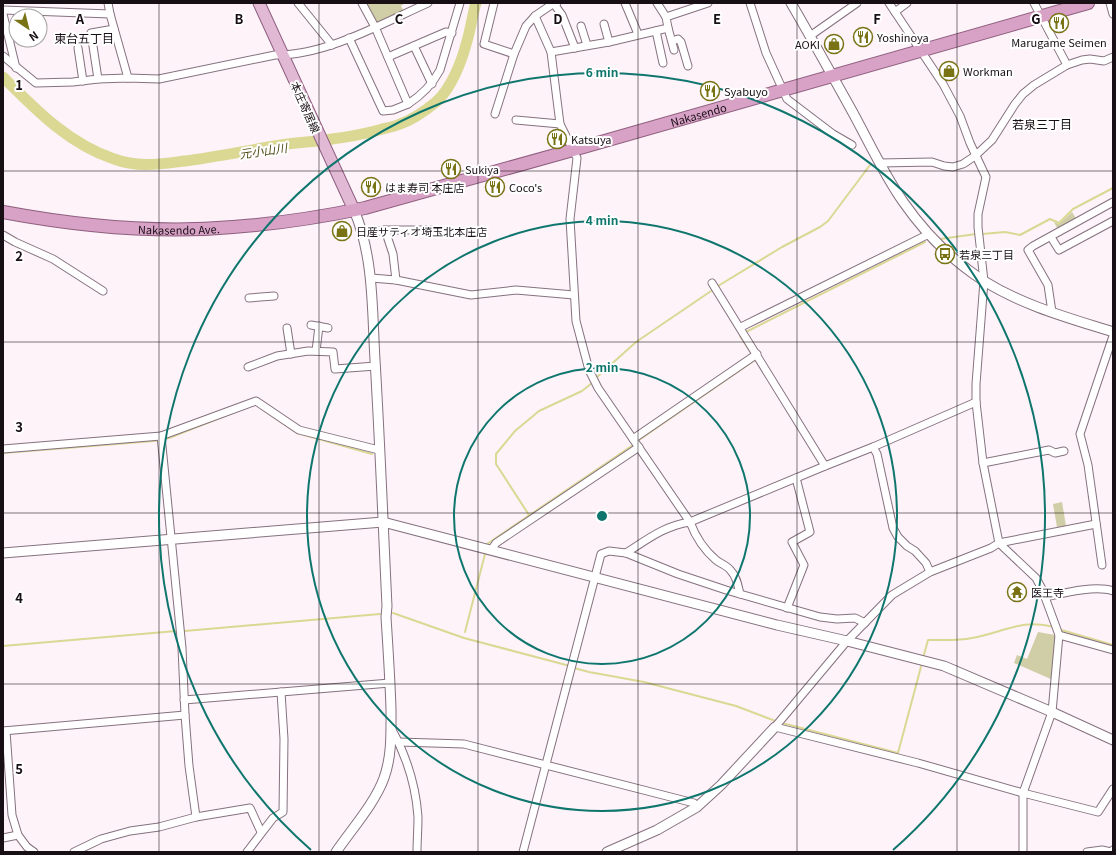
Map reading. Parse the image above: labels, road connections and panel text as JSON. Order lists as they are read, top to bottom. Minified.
{"streets":{"highway":["Nakasendo","Nakasendo Ave."],"main road":["本庄寄居線"]},"crossings":[["本庄寄居線","Nakasendo"],["本庄寄居線","Nakasendo Ave."],["Nakasendo","Nakasendo Ave."]],"districts":["東台五丁目","若泉三丁目"],"water":["元小山川"],"places":{"restaurant":["Marugame Seimen","Yoshinoya","Syabuyo","Katsuya","Sukiya","はま寿司 本庄店","Coco's"],"shop":["AOKI","Workman","日産サティオ埼玉北本庄店"],"bus stop":["若泉三丁目"],"temple":["医王寺"]},"north":"bottom right","grid":{"columns":["A","B","C","D","E","F","G"],"rows":["1","2","3","4","5"]},"rings":["6 min","4 min","2 min"]}
